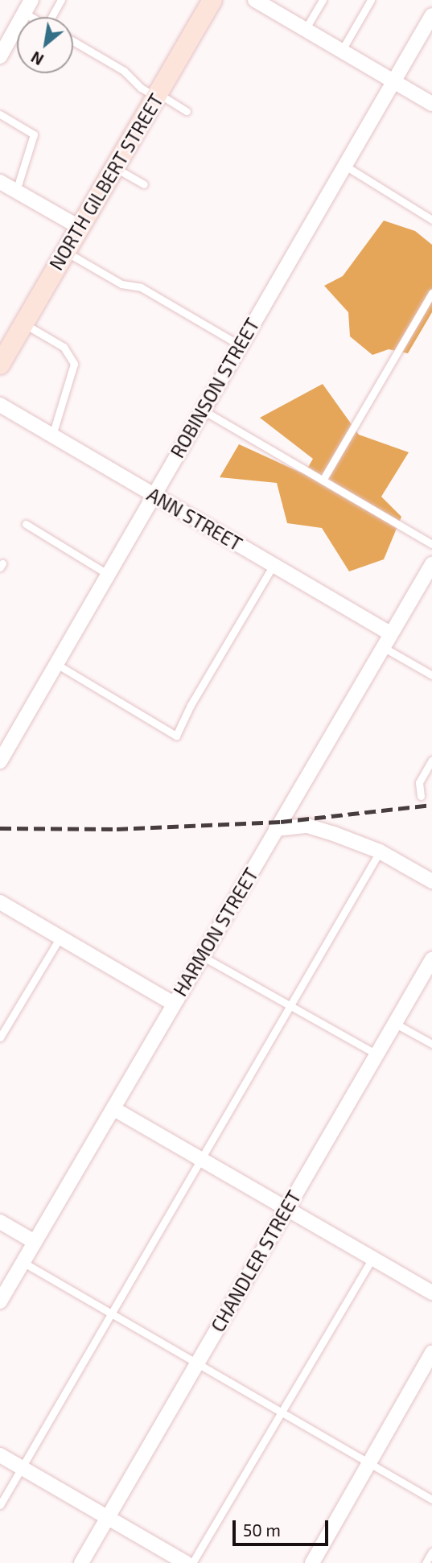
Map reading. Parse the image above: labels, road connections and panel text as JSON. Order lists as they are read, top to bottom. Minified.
{"streets":{"main road":["NORTH GILBERT STREET"],"street":["ROBINSON STREET","ANN STREET","HARMON STREET","CHANDLER STREET"]},"crossings":[["ROBINSON STREET","ANN STREET"],["ANN STREET","HARMON STREET"]],"scale_bar":"50 m","north":"bottom left"}
